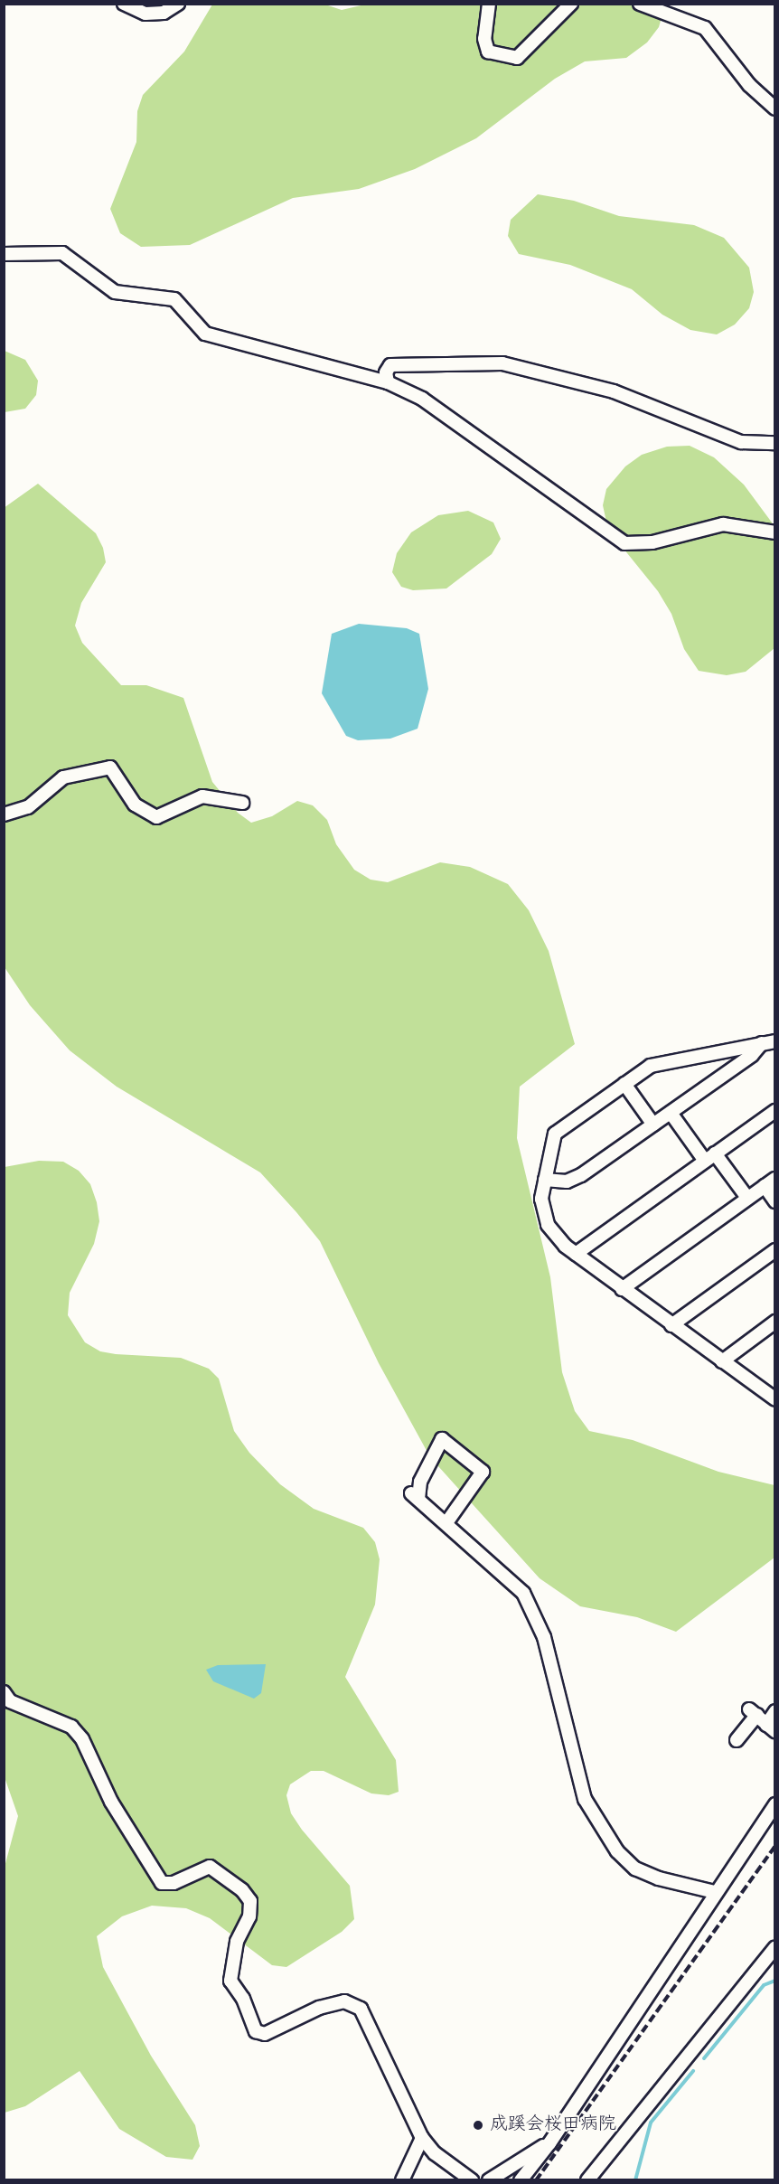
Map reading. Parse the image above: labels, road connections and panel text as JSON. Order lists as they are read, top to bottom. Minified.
{"places":["成蹊会桜田病院"]}
